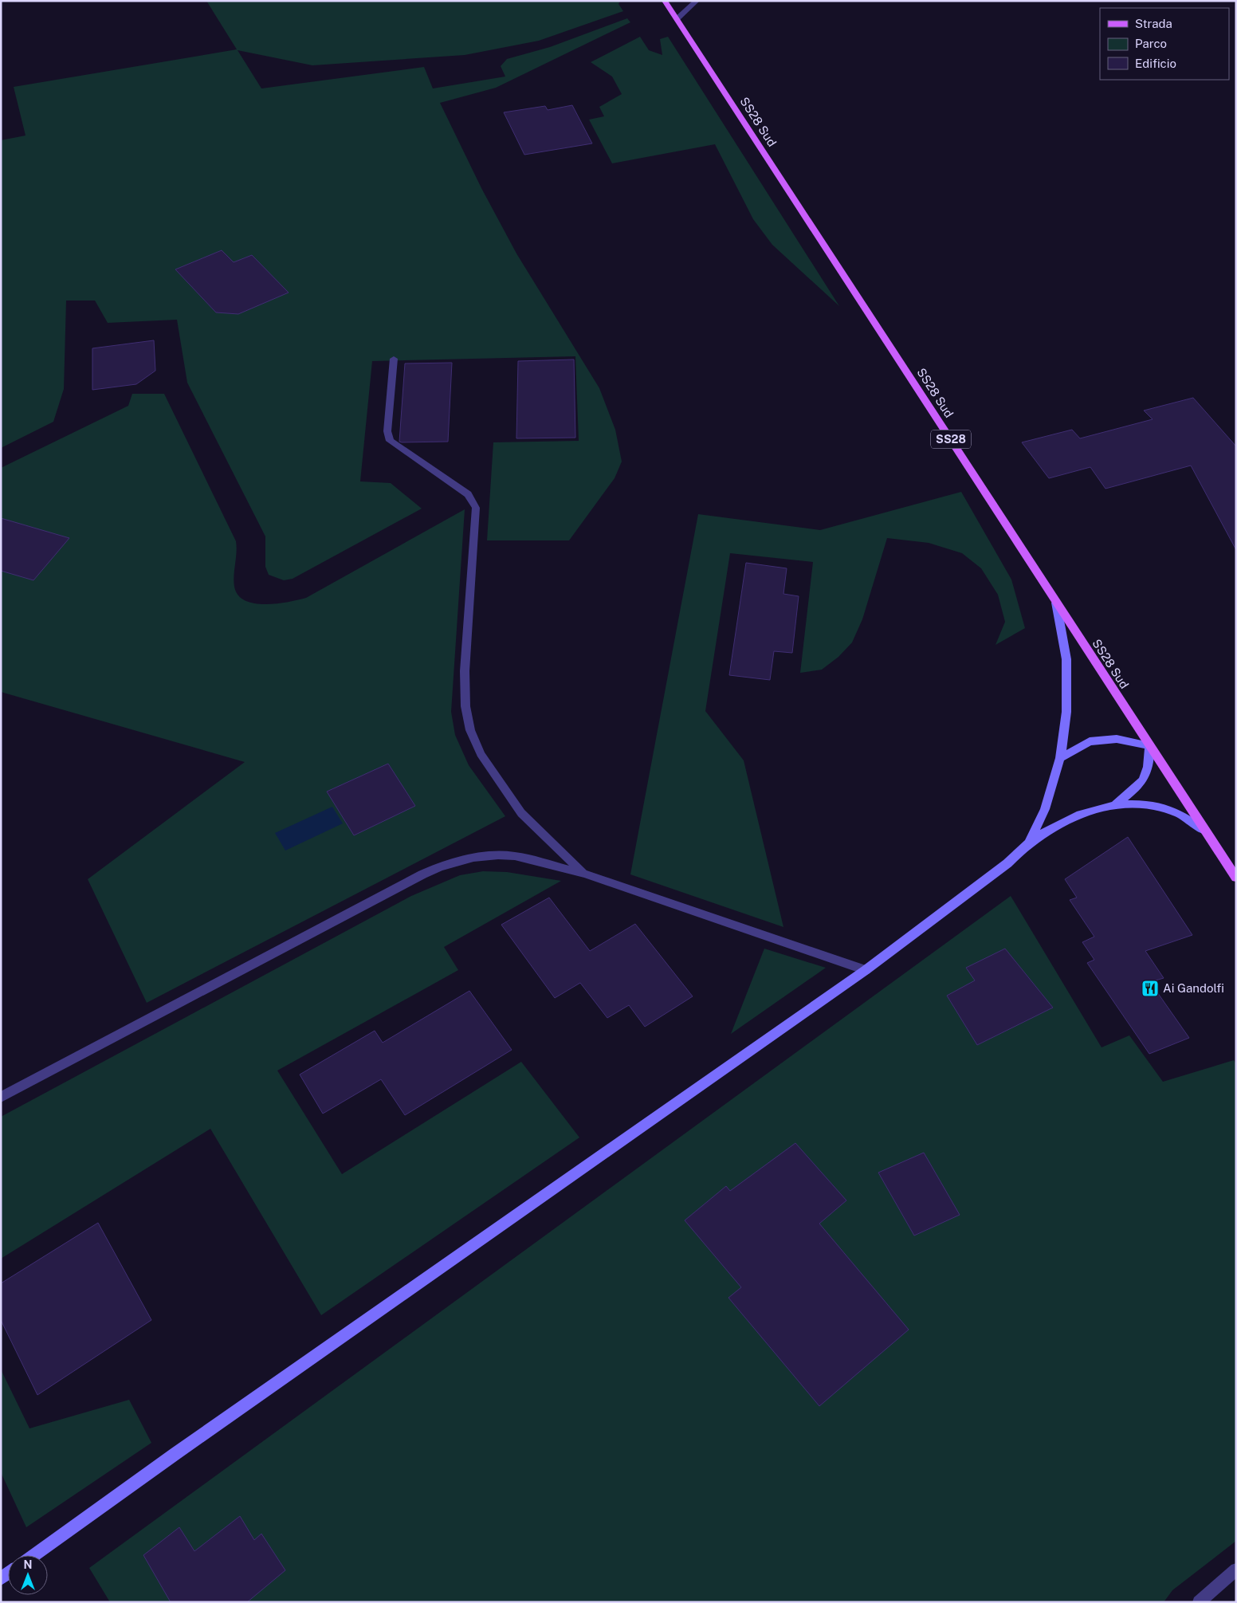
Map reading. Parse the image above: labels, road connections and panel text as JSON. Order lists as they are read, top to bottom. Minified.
{"streets":{"main road":["SS28 Sud","SS28"]},"places":{"restaurant":["Ai Gandolfi"]},"legend":["Strada","Parco","Edificio"],"north":"top"}
